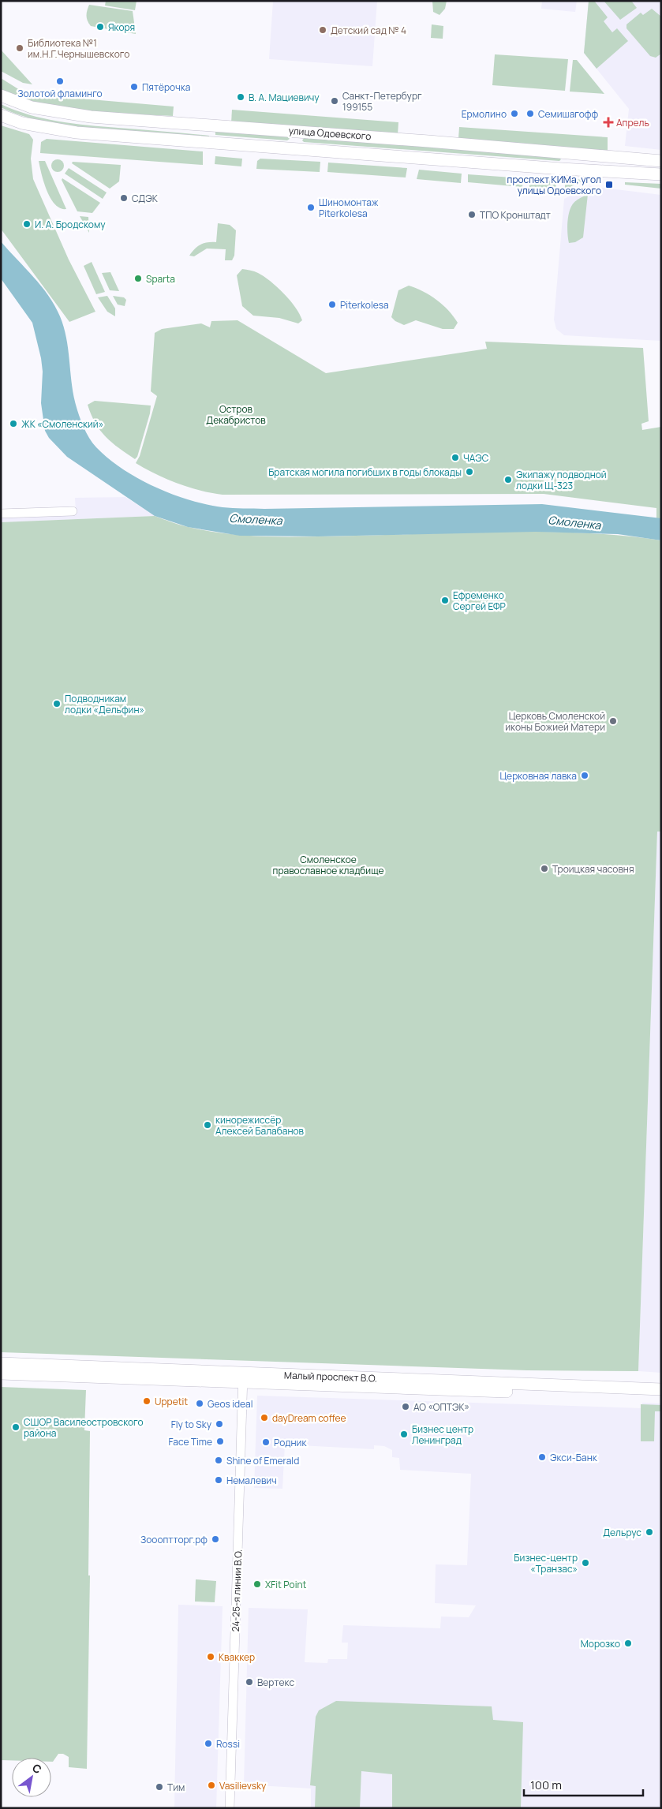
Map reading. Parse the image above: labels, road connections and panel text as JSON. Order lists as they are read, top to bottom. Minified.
{"streets":{"street":["улица Одоевского","Малый проспект В.О.","24-25-я линии В.О."]},"crossings":[["Малый проспект В.О.","24-25-я линии В.О."]],"water":["Смоленка"],"parks":["Остров Декабристов","Смоленское православное кладбище"],"places":{"other":["Якоря","Детский сад № 4","Библиотека №1 им.Н.Г.Чернышевского","Золотой фламинго","Пятёрочка","В. А. Мациевичу","Санкт-Петербург 199155","Ермолино","Семишагофф","СДЭК","Шиномонтаж Piterkolesa","ТПО Кронштадт","И. А. Бродскому","Sparta","Piterkolesa","ЖК «Смоленский»","ЧАЭС","Братская могила погибших в годы блокады","Экипажу подводной лодки Щ-323","Ефременко Сергей ЕФР","Подводникам лодки «Дельфин»","Церковь Смоленской иконы Божией Матери","Церковная лавка","Троицкая часовня","кинорежиссёр Алексей Балабанов","Uppetit","Geos ideal","АО «ОПТЭК»","dayDream coffee","Fly to Sky","СШОР Василеостровского района","Бизнес центр Ленинград","Face Time","Родник","Экси-Банк","Shine of Emerald","Немалевич","Дельрус","Зоооптторг.рф","Бизнес-центр «Транзас»","XFit Point","Морозко","Кваккер","Вертекс","Rossi","Vasilievsky","Тим"],"health":["Апрель"],"transit":["проспект КИМа, угол улицы Одоевского"]},"scale_bar":"100 m","north":"top right"}
